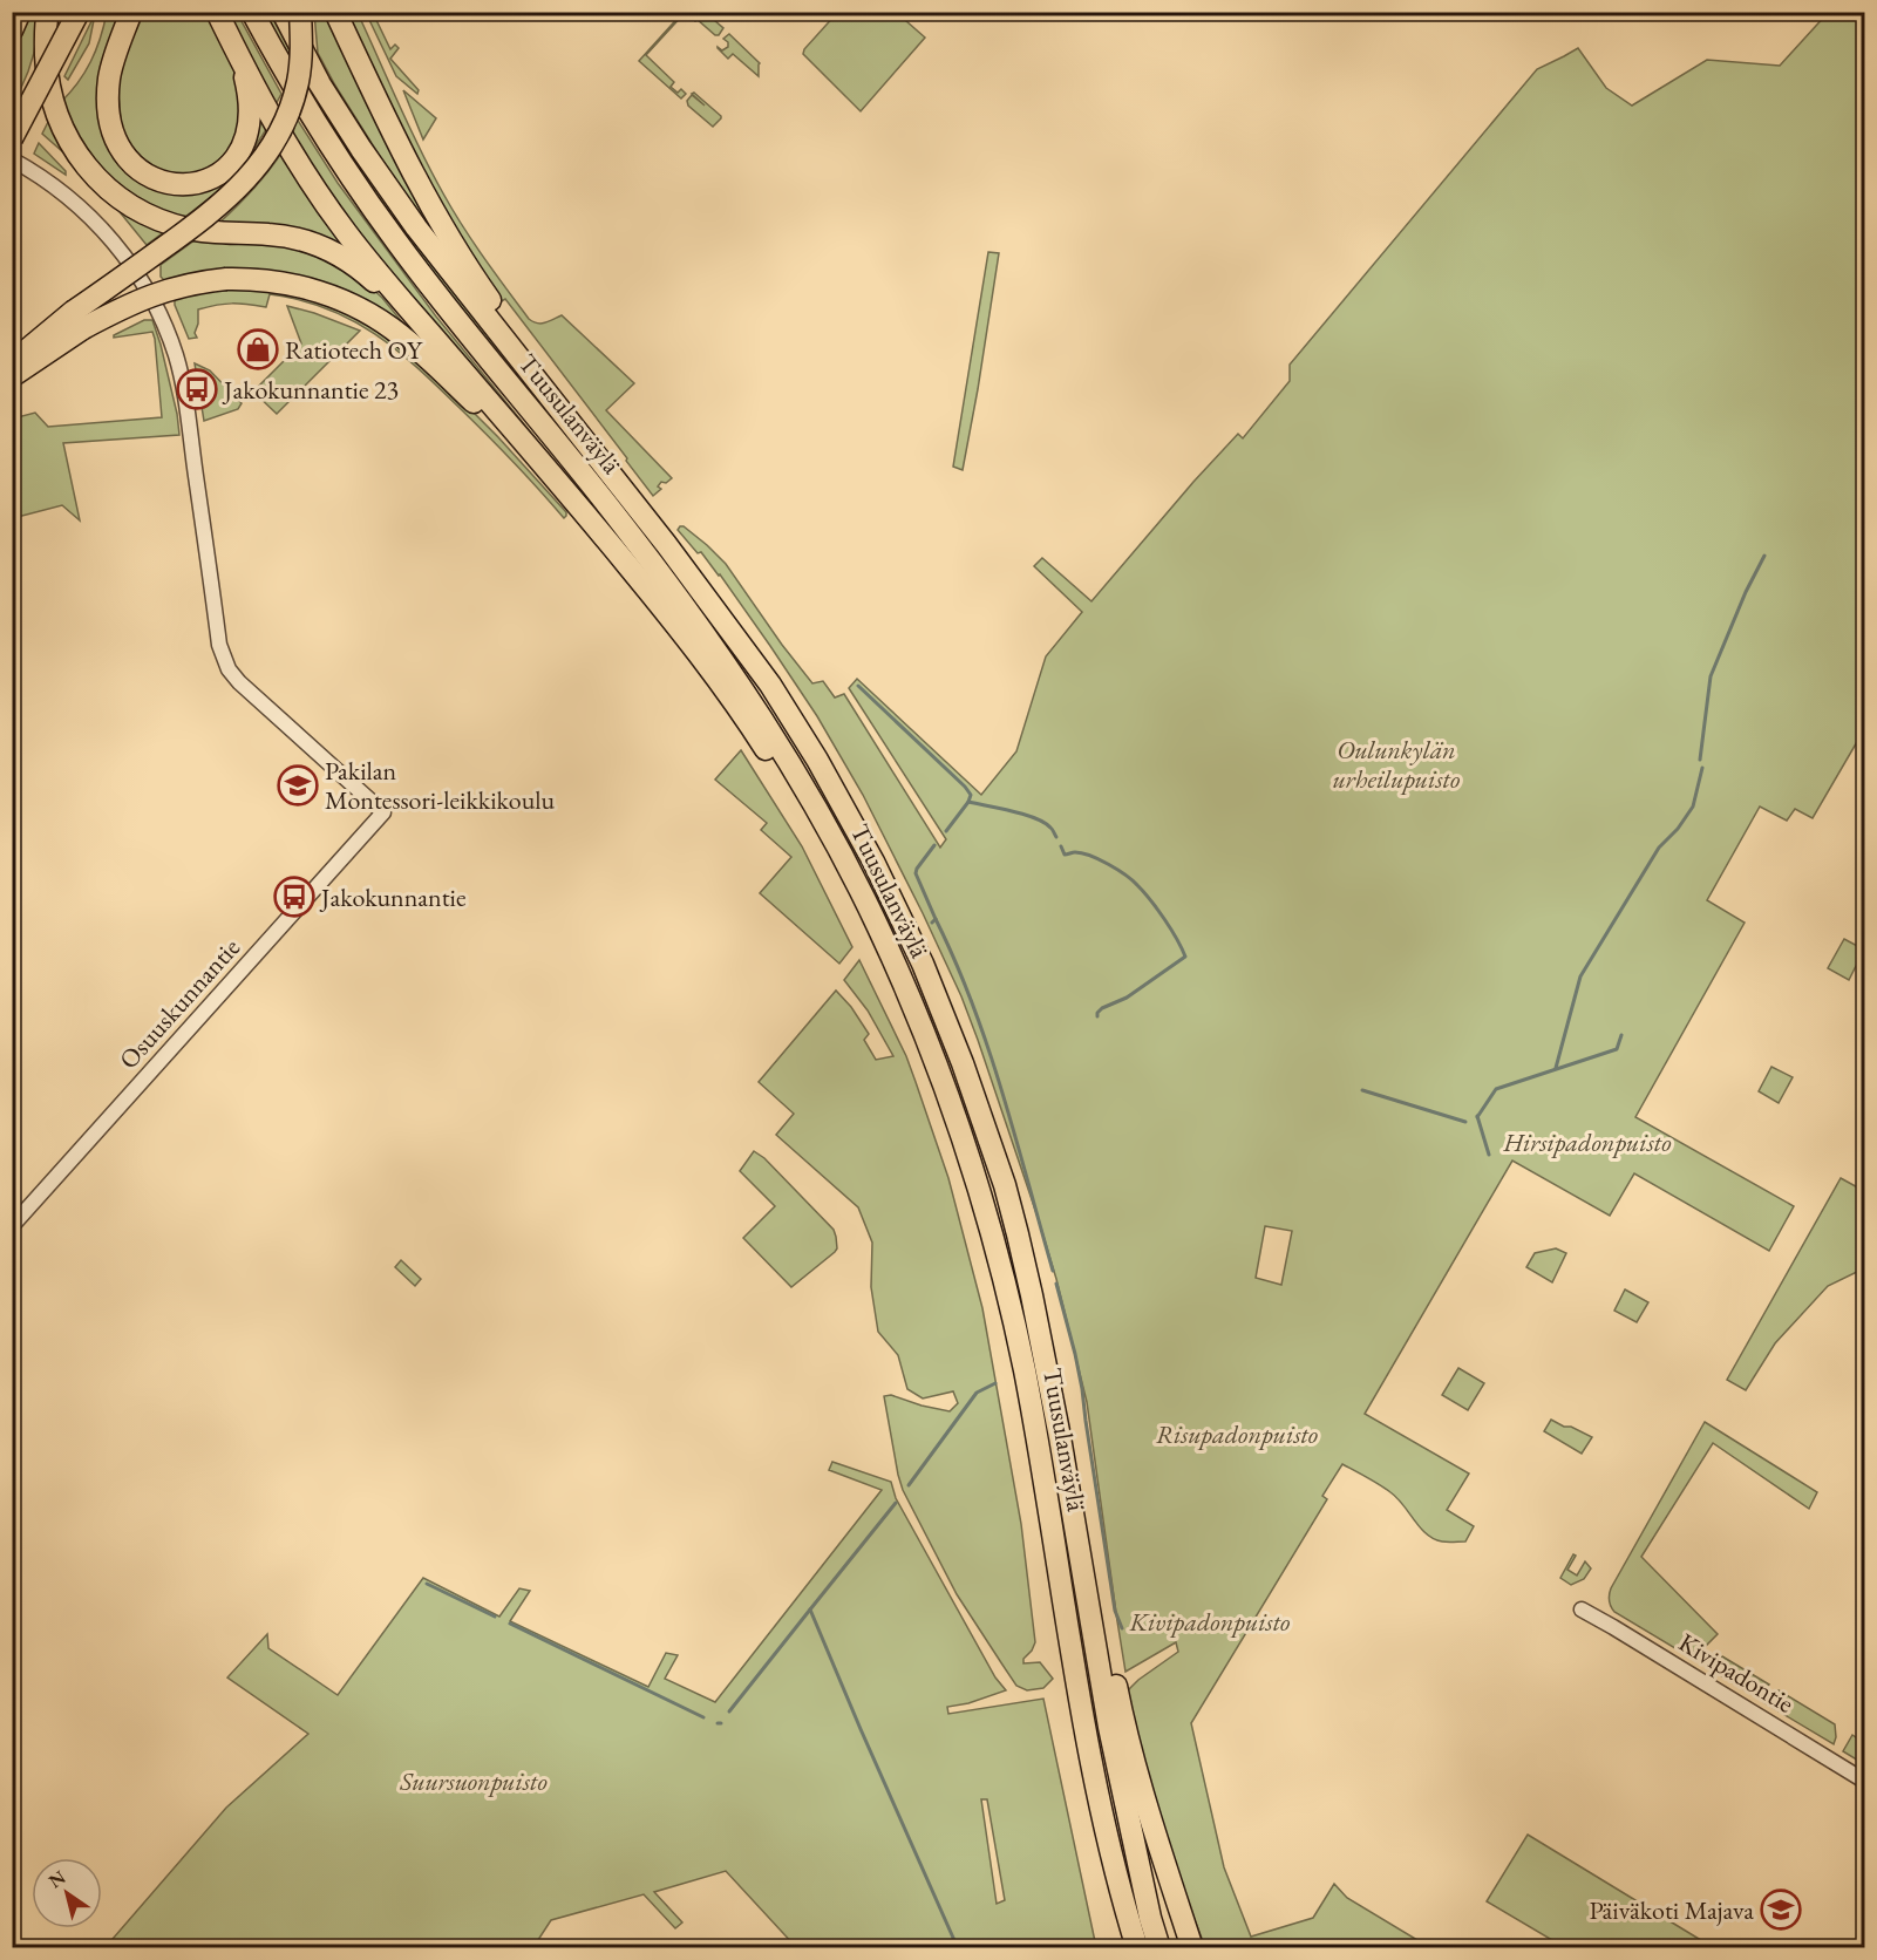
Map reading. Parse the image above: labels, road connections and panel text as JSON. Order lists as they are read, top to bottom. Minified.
{"streets":{"highway":["Tuusulanväylä"],"street":["Osuuskunnantie","Kivipadontie"]},"parks":["Oulunkylän urheilupuisto","Hirsipadonpuisto","Risupadonpuisto","Kivipadonpuisto","Suursuonpuisto"],"places":{"shop":["Ratiotech OY"],"bus stop":["Jakokunnantie 23","Jakokunnantie"],"school or university":["Pakilan Montessori-leikkikoulu","Päiväkoti Majava"]},"north":"top left"}
